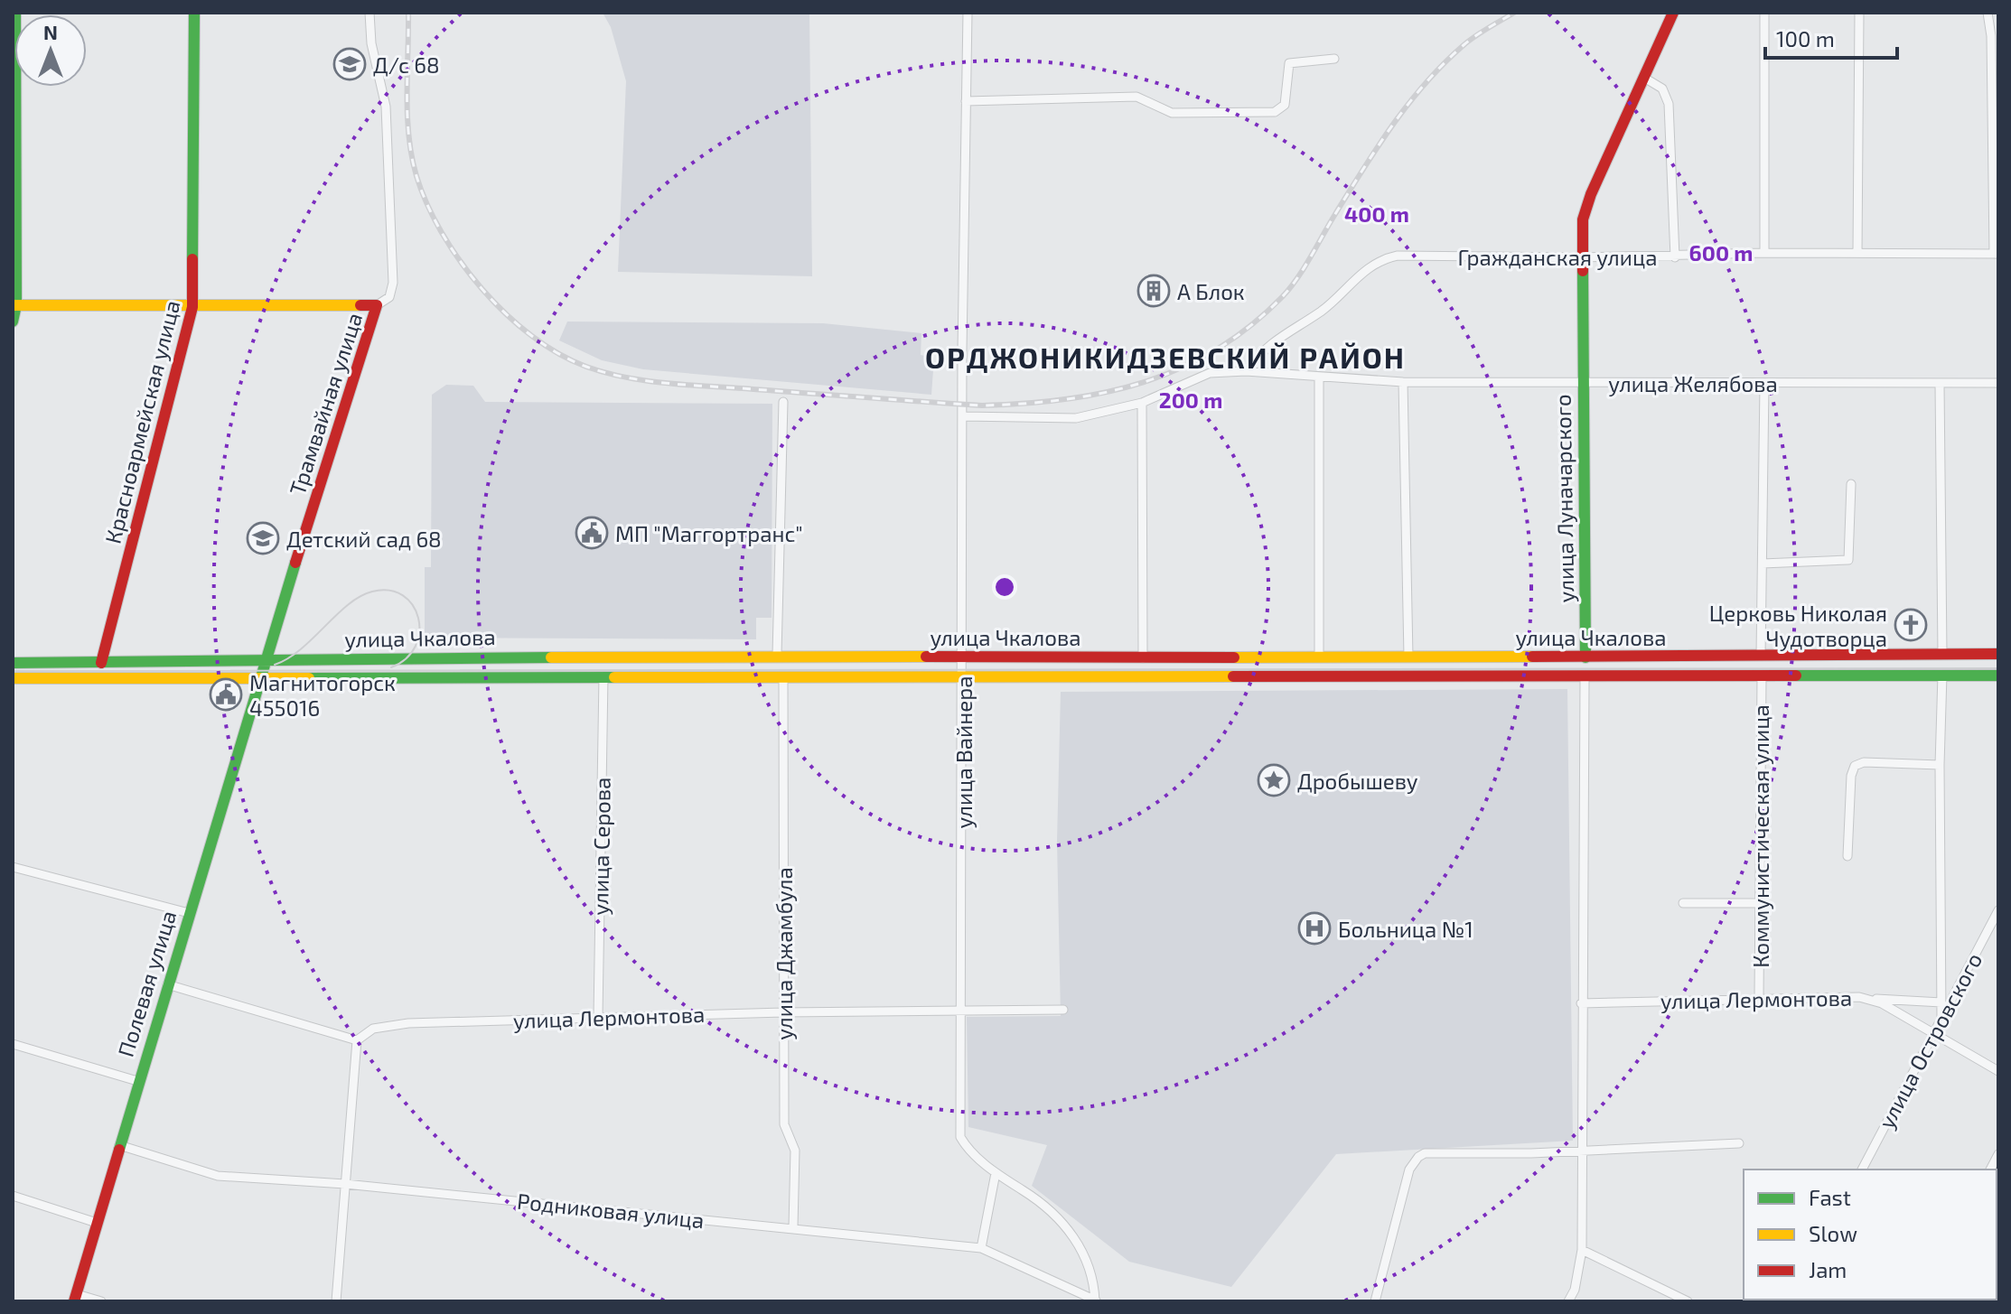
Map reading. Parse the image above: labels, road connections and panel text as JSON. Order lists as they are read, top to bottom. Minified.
{"streets":{"main road":["Трамвайная улица","Красноармейская улица","улица Луначарского","улица Чкалова","Полевая улица"],"street":["Гражданская улица","улица Желябова","улица Вайнера","Коммунистическая улица","улица Серова","улица Джамбула","улица Лермонтова","улица Островского","Родниковая улица"]},"crossings":[["Гражданская улица","улица Желябова"],["Гражданская улица","улица Луначарского"],["улица Желябова","улица Луначарского"],["улица Желябова","улица Вайнера"],["Трамвайная улица","улица Чкалова"],["Трамвайная улица","Полевая улица"],["Красноармейская улица","улица Чкалова"],["улица Луначарского","улица Чкалова"],["улица Луначарского","улица Лермонтова"],["улица Чкалова","улица Вайнера"],["улица Чкалова","Коммунистическая улица"],["улица Чкалова","улица Серова"],["улица Чкалова","улица Джамбула"],["улица Чкалова","Полевая улица"],["улица Вайнера","улица Лермонтова"],["улица Вайнера","Родниковая улица"],["Коммунистическая улица","улица Лермонтова"],["улица Серова","улица Лермонтова"],["улица Джамбула","улица Лермонтова"],["улица Джамбула","Родниковая улица"],["Полевая улица","Родниковая улица"],["улица Лермонтова","улица Островского"]],"districts":["ОРДЖОНИКИДЗЕВСКИЙ РАЙОН"],"places":{"school or university":["Д/с 68","Детский сад 68"],"building":["А Блок"],"public building":["МП \"Маггортранс\"","Магнитогорск 455016"],"church":["Церковь Николая Чудотворца"],"place":["Дробышеву"],"hospital":["Больница №1"]},"legend":["Fast","Slow","Jam"],"scale_bar":"100 m","north":"top","rings":["400 m","600 m","200 m"]}
